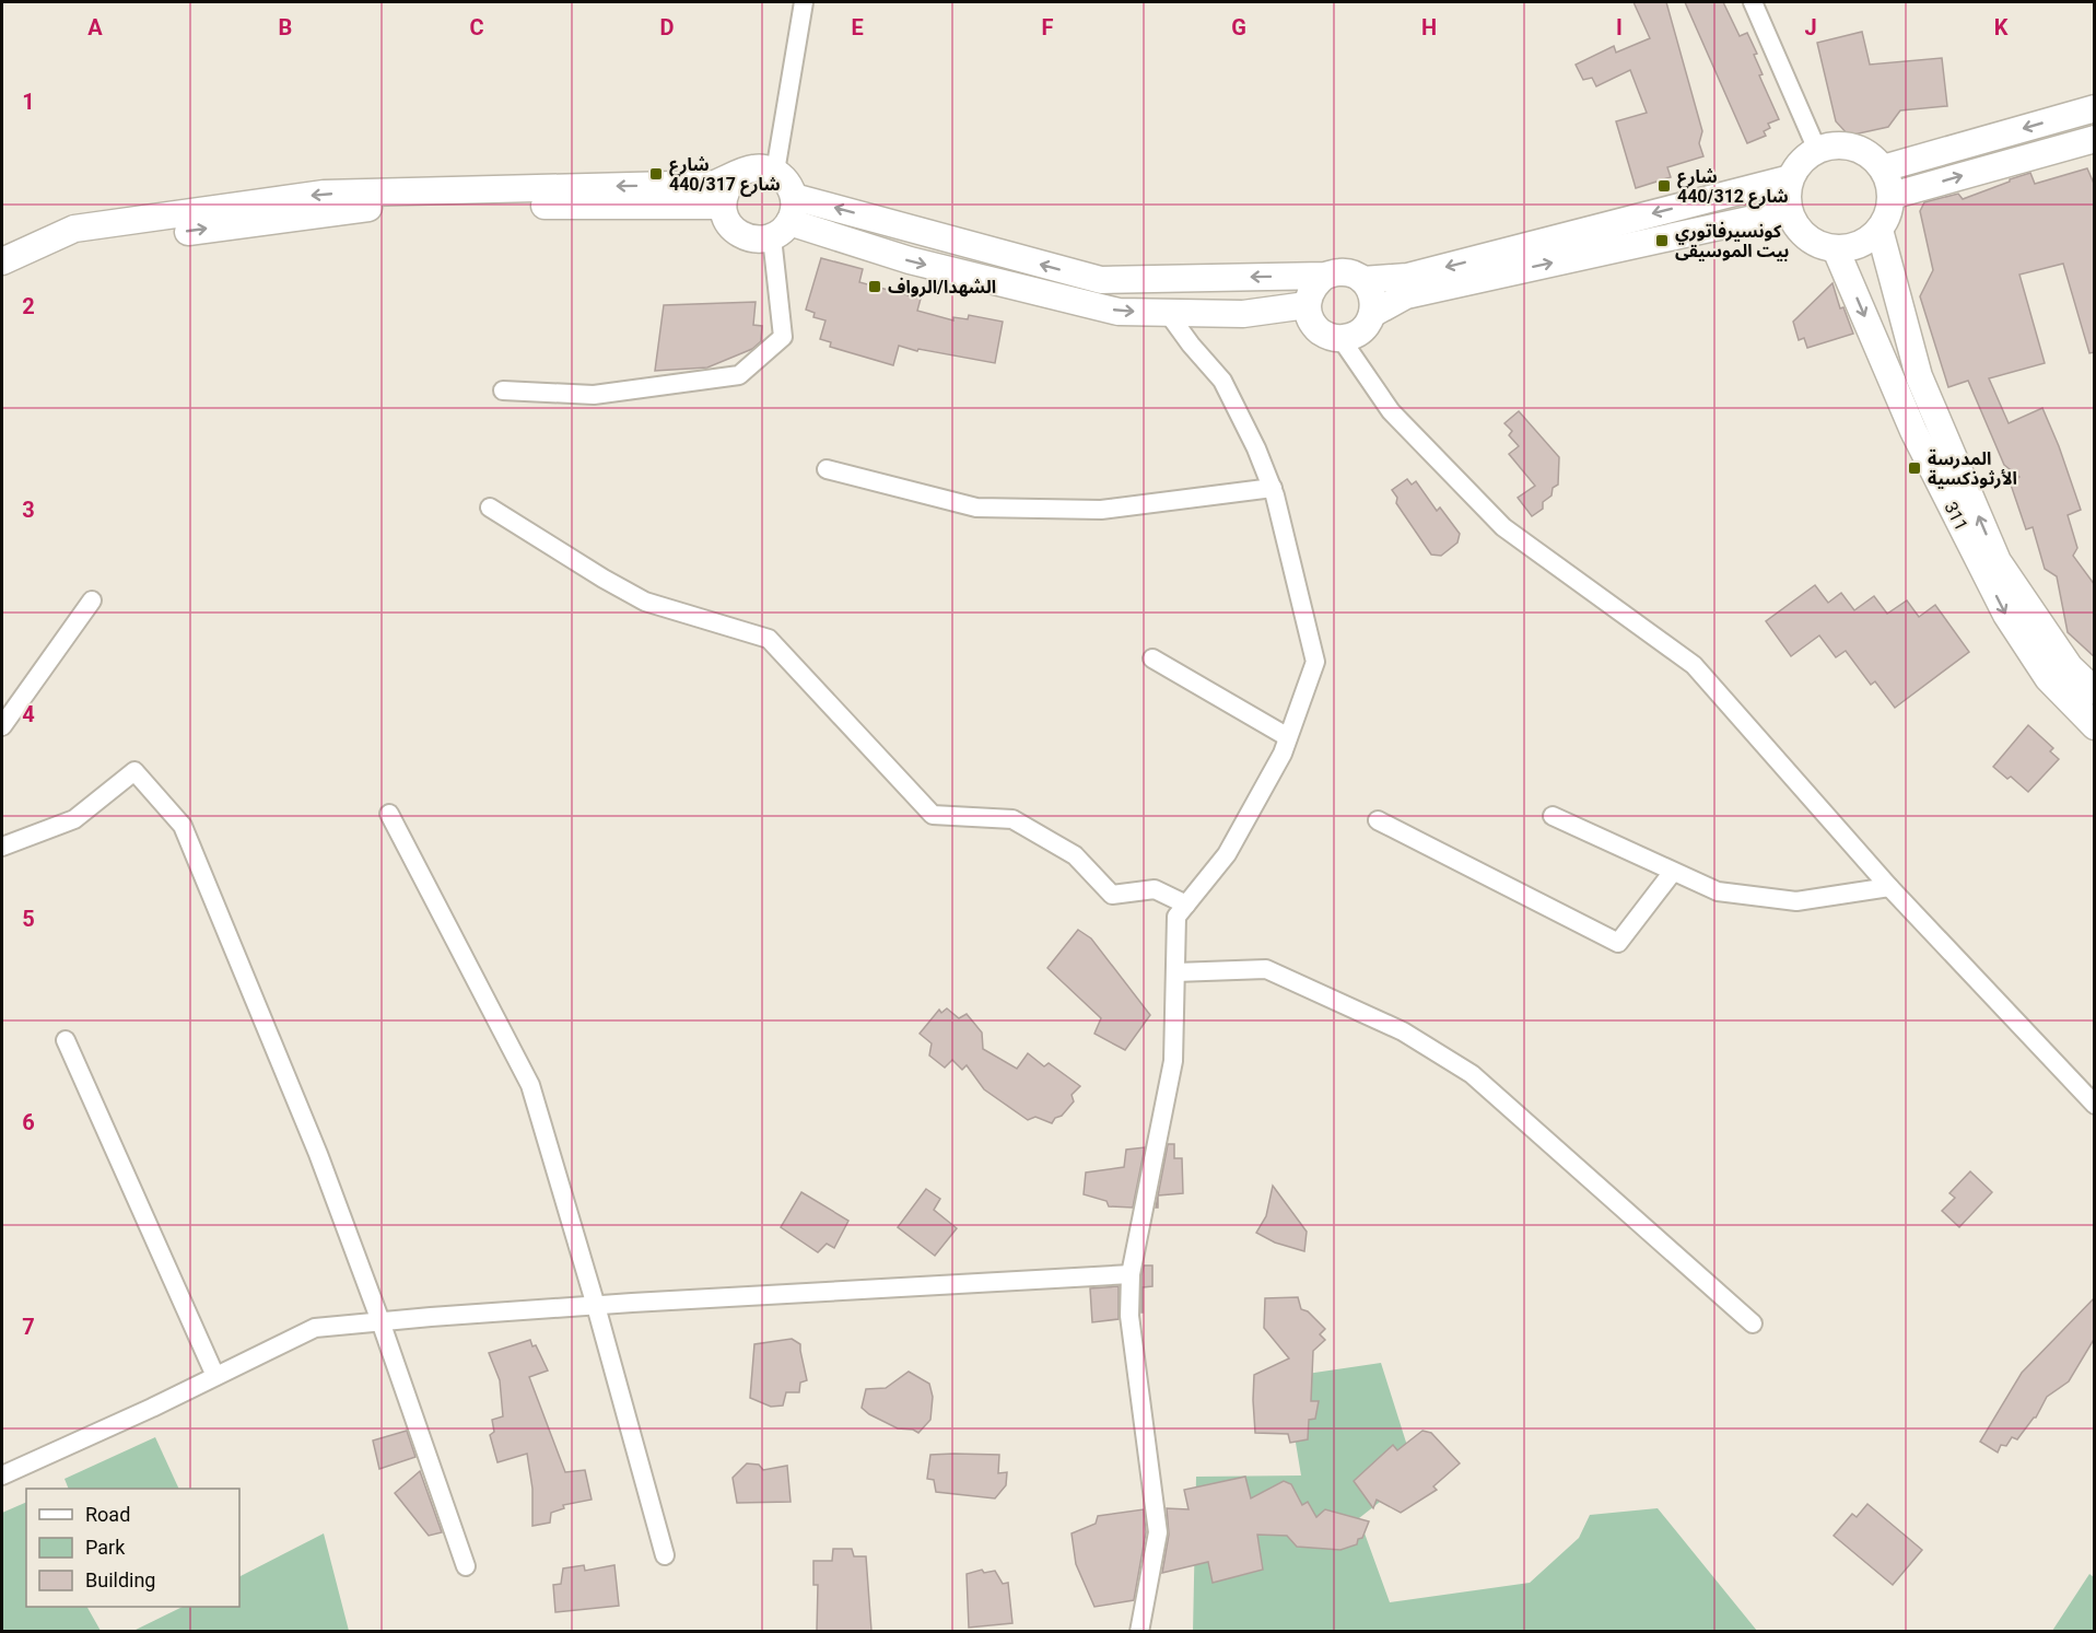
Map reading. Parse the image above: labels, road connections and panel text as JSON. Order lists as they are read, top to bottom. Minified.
{"streets":{"street":["311"]},"places":{"transit":["شارع 440/شارع 317","شارع 440/شارع 312","كونسيرفاتوري بيت الموسيقى","الشهدا/الرواف","المدرسة الأرثوذكسية"]},"legend":["Road","Park","Building"],"grid":{"columns":["A","B","C","D","E","F","G","H","I","J","K"],"rows":["1","2","3","4","5","6","7"]}}
